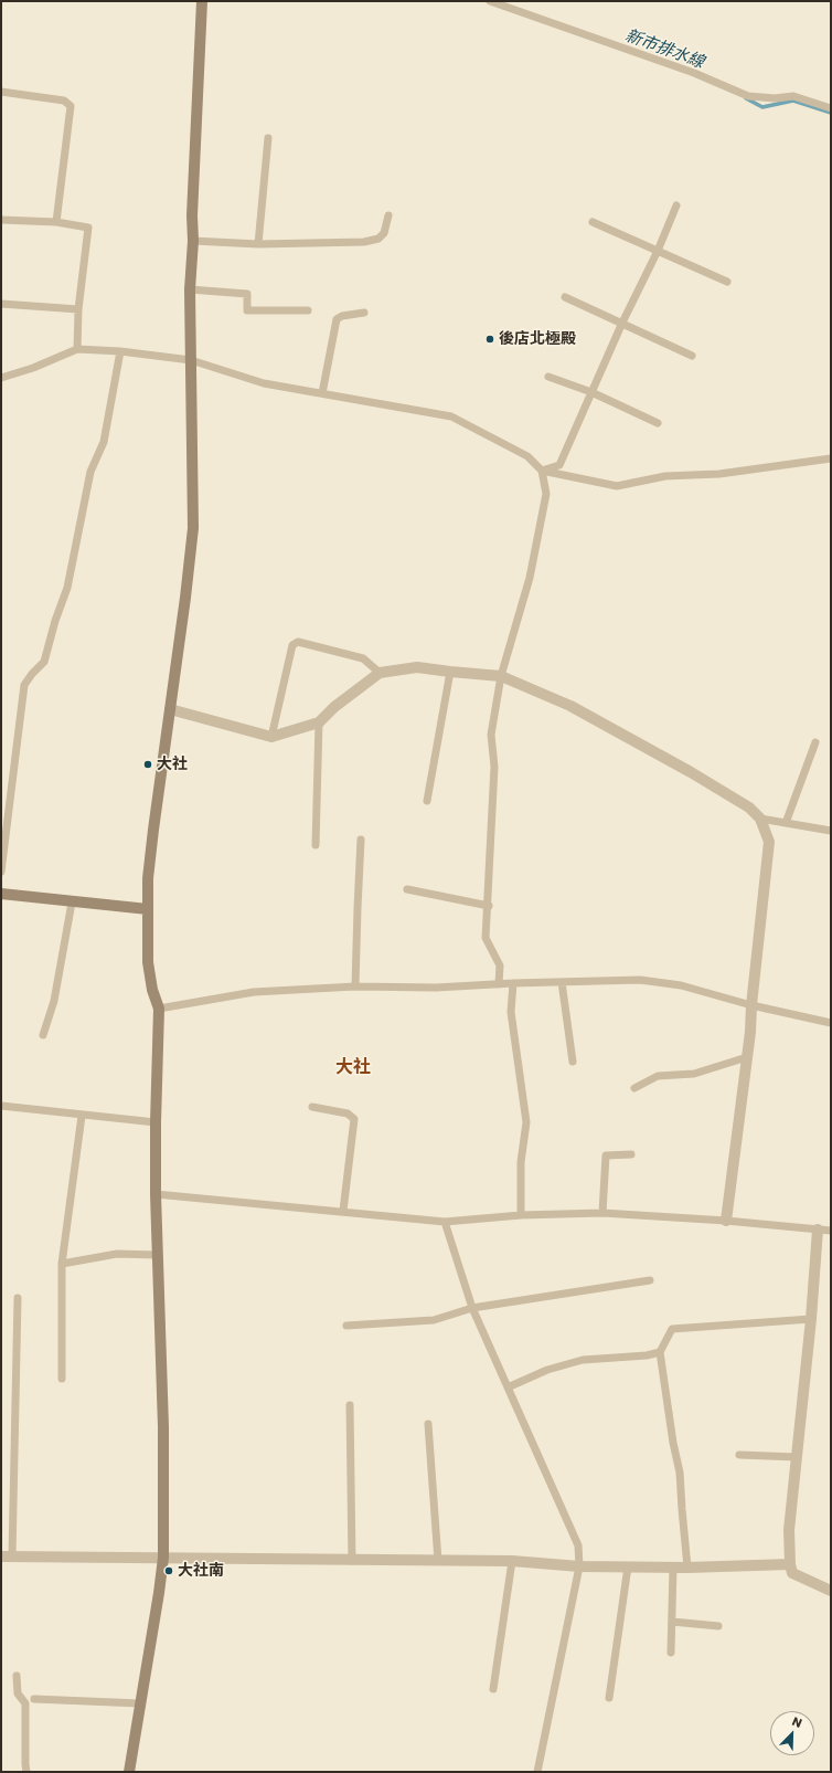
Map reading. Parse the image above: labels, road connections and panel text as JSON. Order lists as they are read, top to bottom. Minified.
{"districts":["大社"],"water":["新市排水線"],"places":["後店北極殿","大社","大社南"],"north":"top right"}
